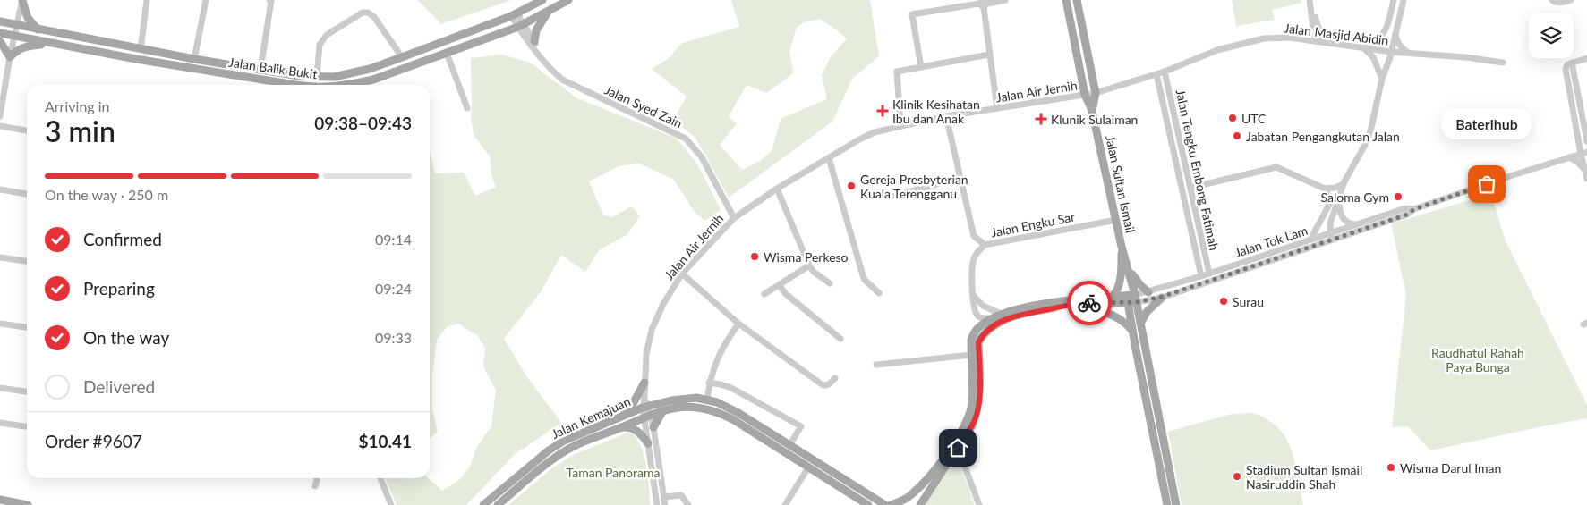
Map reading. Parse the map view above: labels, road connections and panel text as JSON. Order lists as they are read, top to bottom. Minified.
{"streets":{"main road":["Jalan Balik Bukit","Jalan Sultan Ismail","Jalan Kemajuan"],"street":["Jalan Masjid Abidin","Jalan Air Jernih","Jalan Syed Zain","Jalan Tengku Embong Fatimah","Jalan Engku Sar","Jalan Tok Lam"]},"crossings":[["Jalan Masjid Abidin","Jalan Air Jernih"],["Jalan Masjid Abidin","Jalan Tengku Embong Fatimah"],["Jalan Masjid Abidin","Jalan Sultan Ismail"],["Jalan Balik Bukit","Jalan Syed Zain"],["Jalan Air Jernih","Jalan Syed Zain"],["Jalan Air Jernih","Jalan Sultan Ismail"],["Jalan Air Jernih","Jalan Engku Sar"],["Jalan Air Jernih","Jalan Kemajuan"],["Jalan Tengku Embong Fatimah","Jalan Tok Lam"],["Jalan Sultan Ismail","Jalan Engku Sar"],["Jalan Sultan Ismail","Jalan Tok Lam"]],"parks":["Raudhatul Rahah Paya Bunga","Taman Panorama"],"places":{"health":["Klinik Kesihatan Ibu dan Anak","Klunik Sulaiman"],"other":["UTC","Jabatan Pengangkutan Jalan","Baterihub","Gereja Presbyterian Kuala Terengganu","Saloma Gym","Wisma Perkeso","Surau","Wisma Darul Iman","Stadium Sultan Ismail Nasiruddin Shah"]},"page":{"heading":["3 min","Arriving in","09:38–09:43"],"panel":["Order #9607","$10.41"],"bubble":"Baterihub","bar":"On the way · 250 m","list":[["Confirmed","09:14"],["Preparing","09:24"],["On the way","09:33"],"Delivered"]}}
